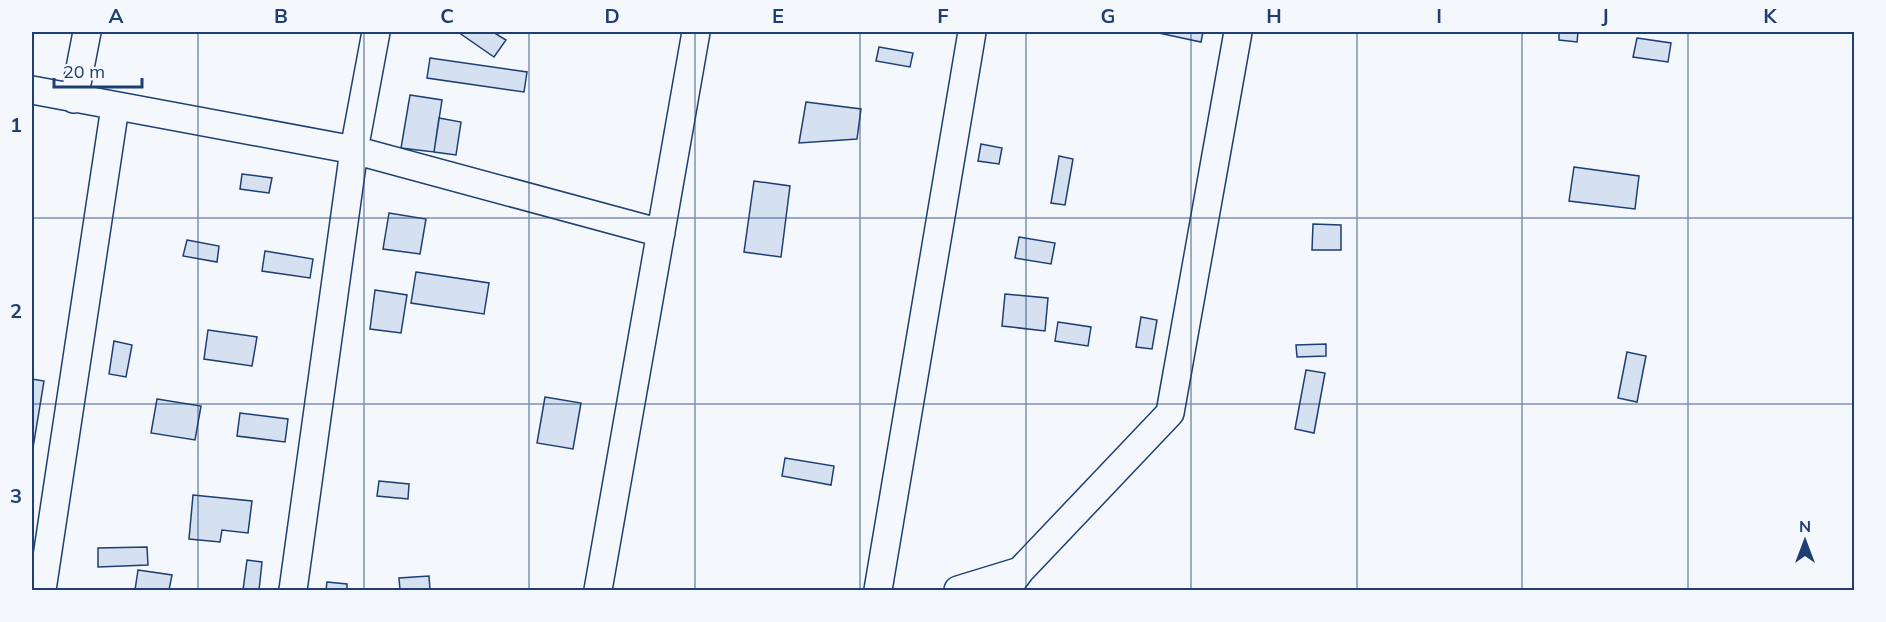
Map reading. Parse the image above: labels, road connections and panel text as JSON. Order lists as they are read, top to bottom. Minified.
{"scale_bar":"20 m","north":"top","grid":{"columns":["A","B","C","D","E","F","G","H","I","J","K"],"rows":["1","2","3"]}}
